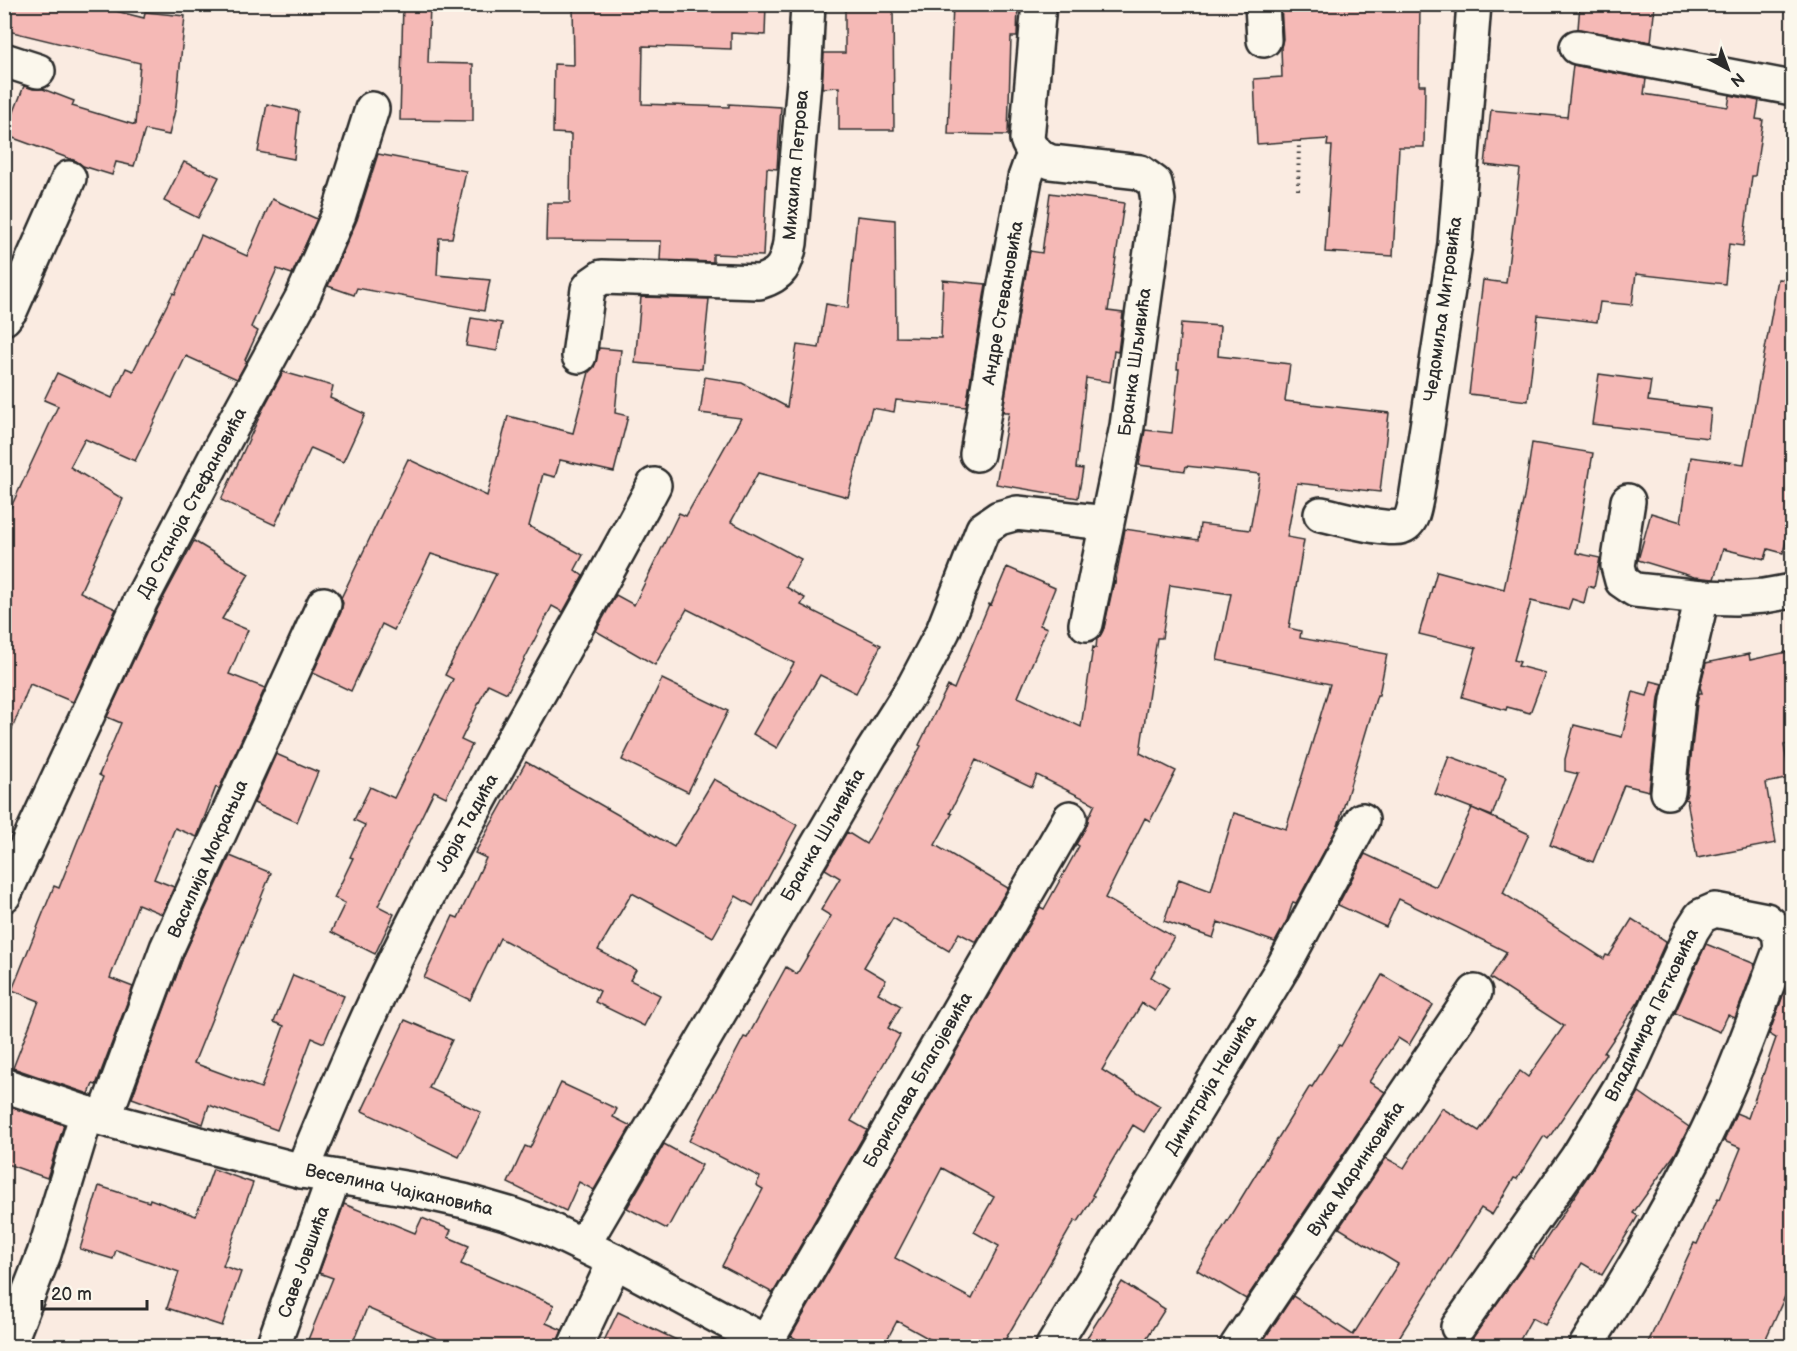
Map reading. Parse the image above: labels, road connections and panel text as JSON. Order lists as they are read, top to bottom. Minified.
{"streets":{"street":["Михаила Петрова","Андре Стевановића","Чедомиља Митровића","Бранка Шљивића","Др Станоја Стефановића","Јорја Тадића","Василија Мокрањца","Владимира Петковића","Борислава Благојевића","Димитрија Нешића","Вука Маринковића","Веселина Чајкановића","Саве Јовшића"]},"crossings":[["Андре Стевановића","Бранка Шљивића"],["Бранка Шљивића","Веселина Чајкановића"],["Јорја Тадића","Веселина Чајкановића"],["Василија Мокрањца","Веселина Чајкановића"],["Борислава Благојевића","Веселина Чајкановића"],["Веселина Чајкановића","Саве Јовшића"]],"scale_bar":"20 m","north":"bottom right"}
